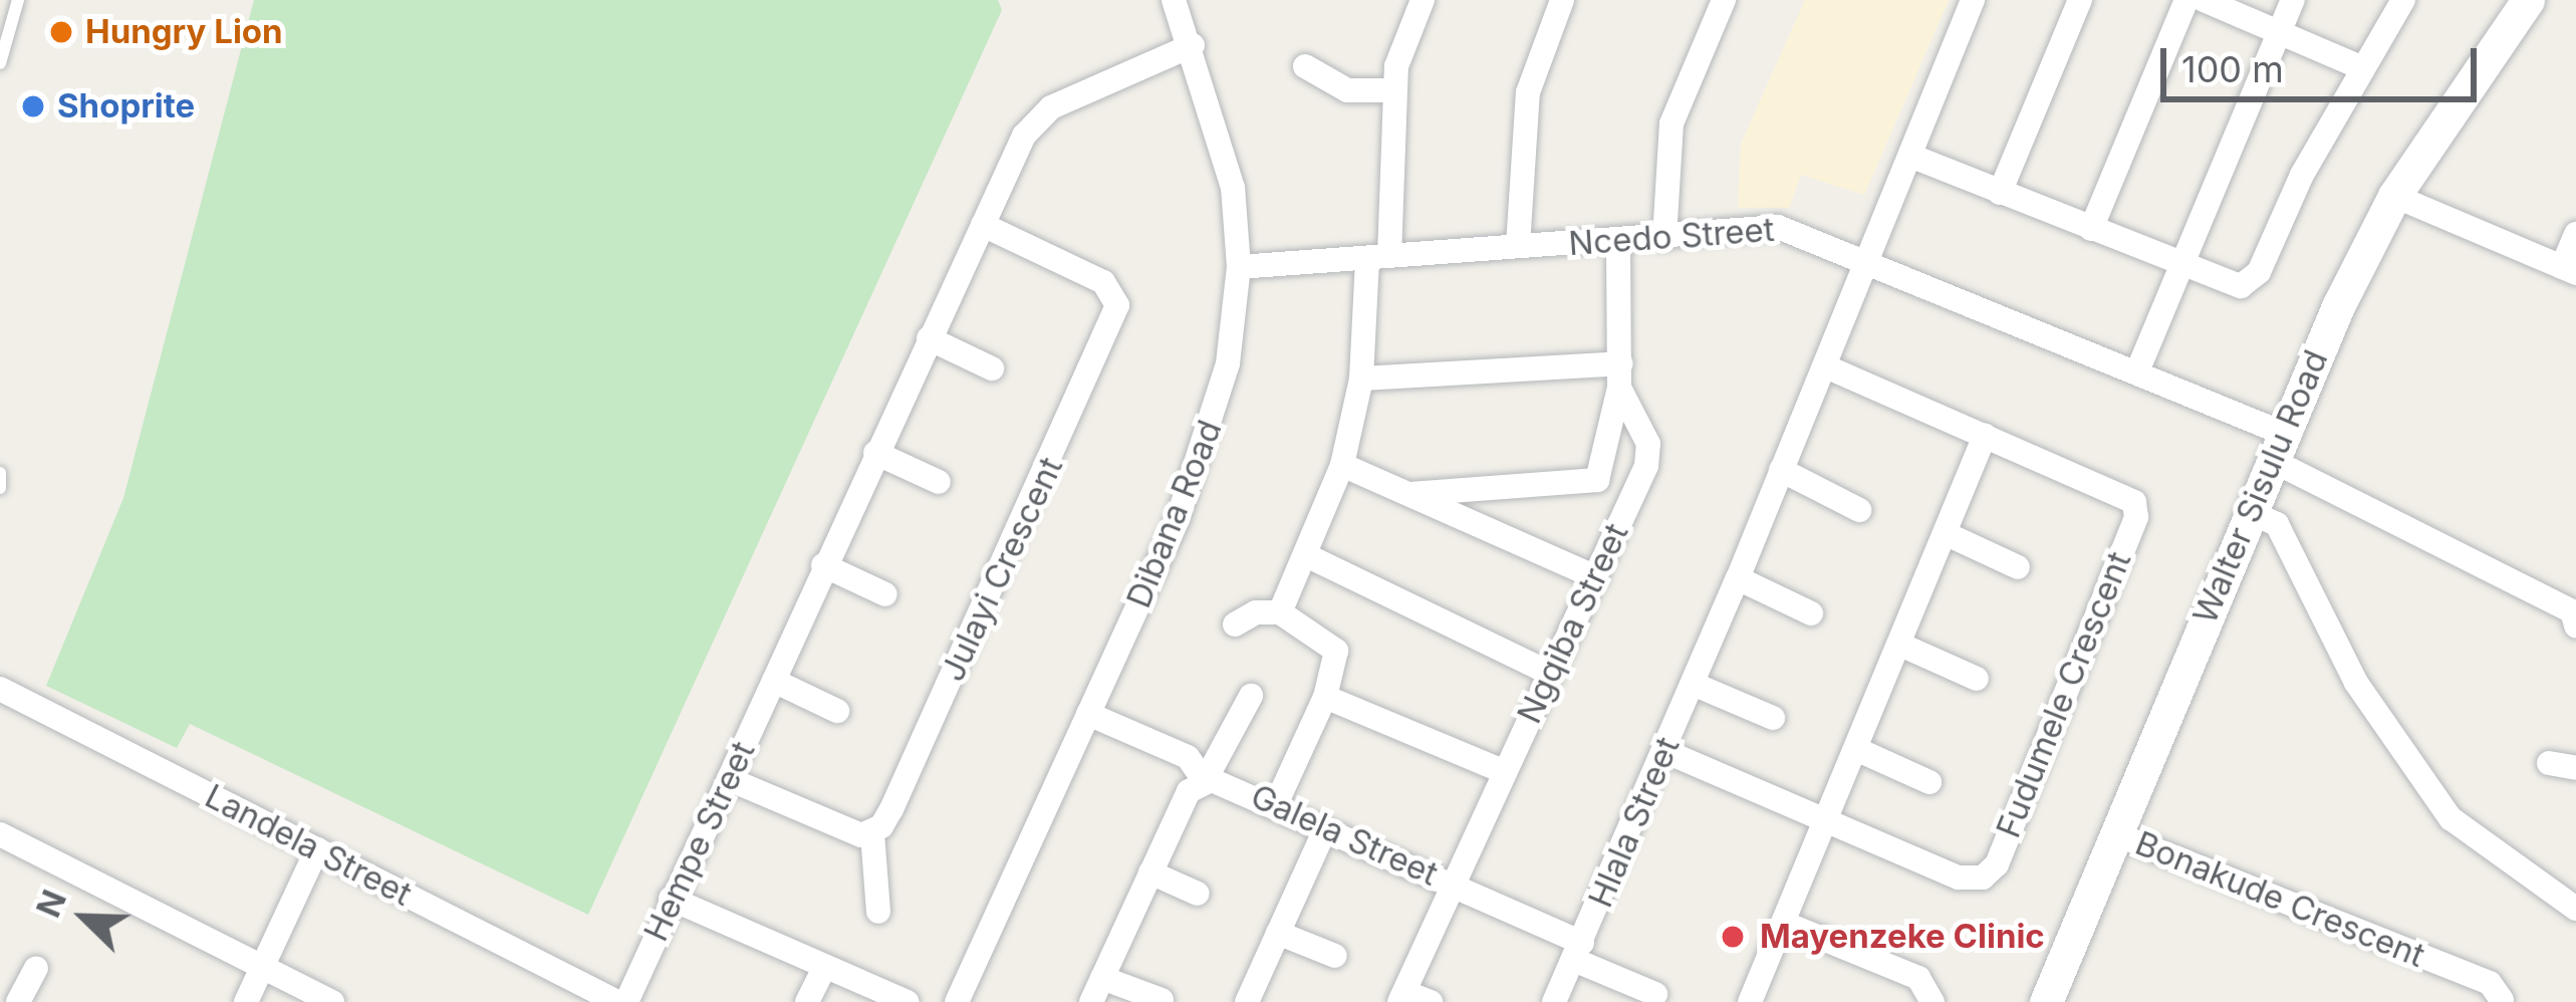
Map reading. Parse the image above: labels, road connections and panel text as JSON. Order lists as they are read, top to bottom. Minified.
{"streets":{"street":["Ncedo Street","Walter Sisulu Road","Dibana Road","Julayi Crescent","Ngqiba Street","Fudumele Crescent","Hlala Street","Galela Street","Hempe Street","Landela Street","Bonakude Crescent"]},"crossings":[["Ncedo Street","Walter Sisulu Road"],["Ncedo Street","Dibana Road"],["Ncedo Street","Ngqiba Street"],["Ncedo Street","Hlala Street"],["Walter Sisulu Road","Bonakude Crescent"],["Dibana Road","Hempe Street"],["Julayi Crescent","Hempe Street"],["Ngqiba Street","Galela Street"],["Fudumele Crescent","Hlala Street"],["Hlala Street","Galela Street"],["Hempe Street","Landela Street"]],"places":["Hungry Lion","Shoprite","Mayenzeke Clinic"],"scale_bar":"100 m","north":"top left"}
